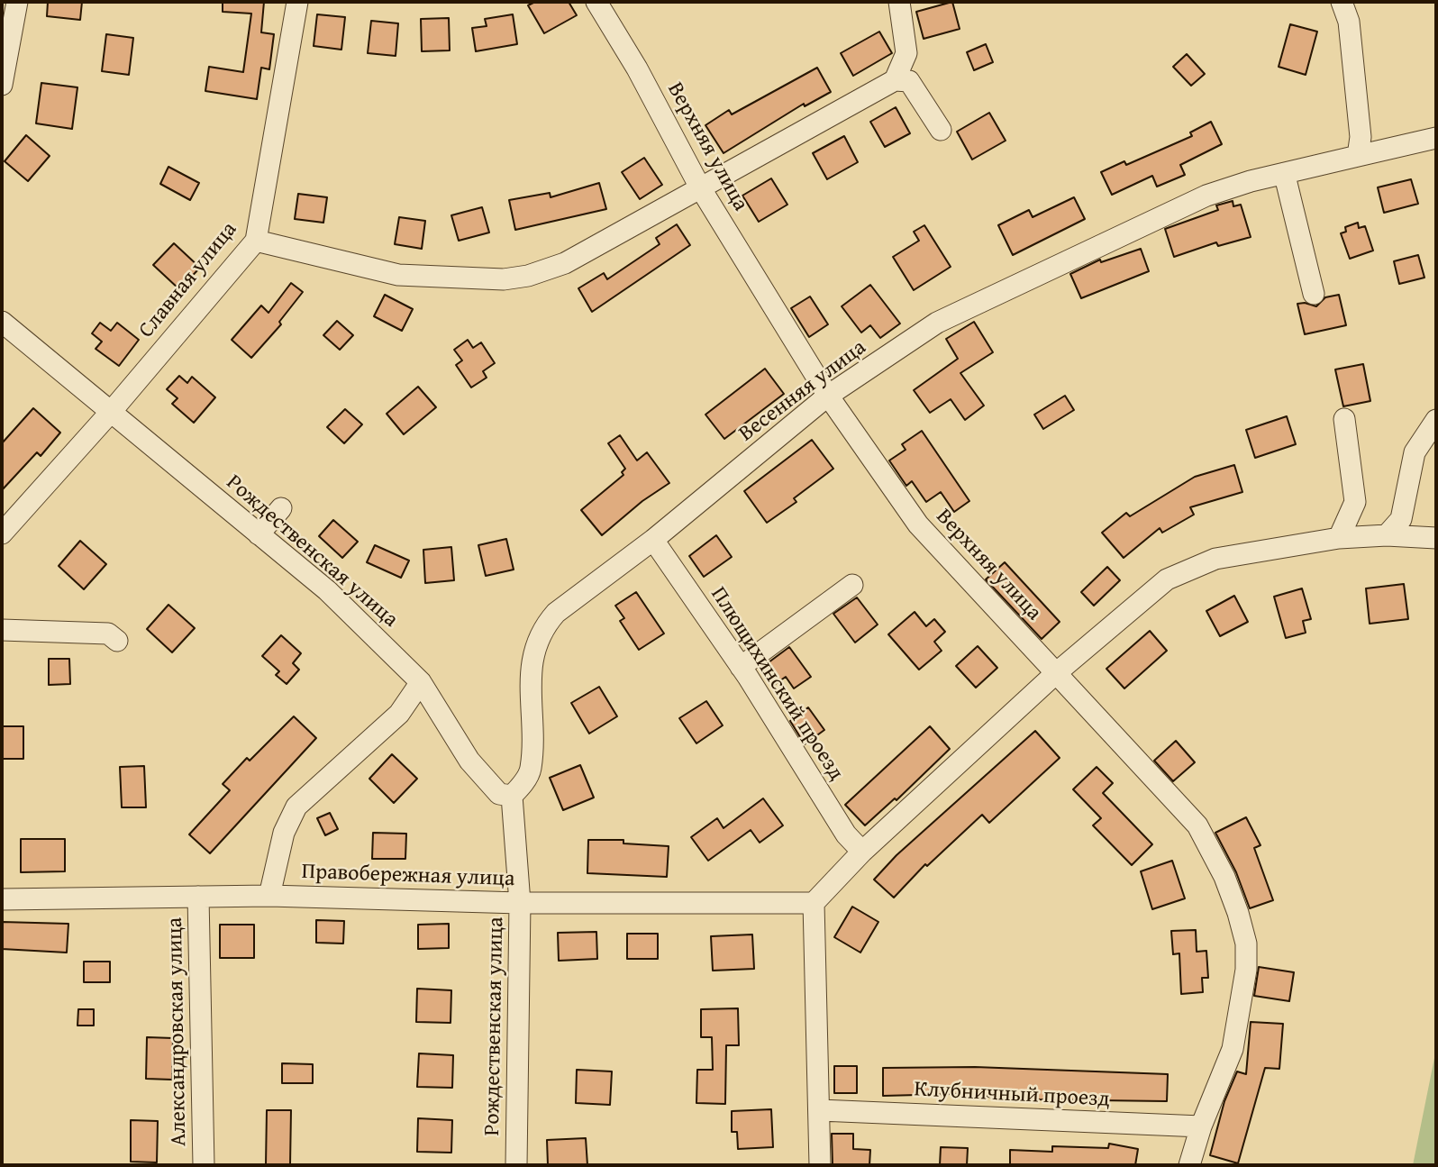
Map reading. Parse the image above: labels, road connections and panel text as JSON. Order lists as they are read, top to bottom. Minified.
{"streets":{"street":["Верхняя улица","Славная улица","Весенняя улица","Рождественская улица","Плющихинский проезд","Правобережная улица","Александровская улица","Клубничный проезд"]},"crossings":[["Верхняя улица","Весенняя улица"],["Верхняя улица","Клубничный проезд"],["Славная улица","Рождественская улица"],["Весенняя улица","Рождественская улица"],["Весенняя улица","Плющихинский проезд"],["Рождественская улица","Правобережная улица"],["Правобережная улица","Александровская улица"]]}
